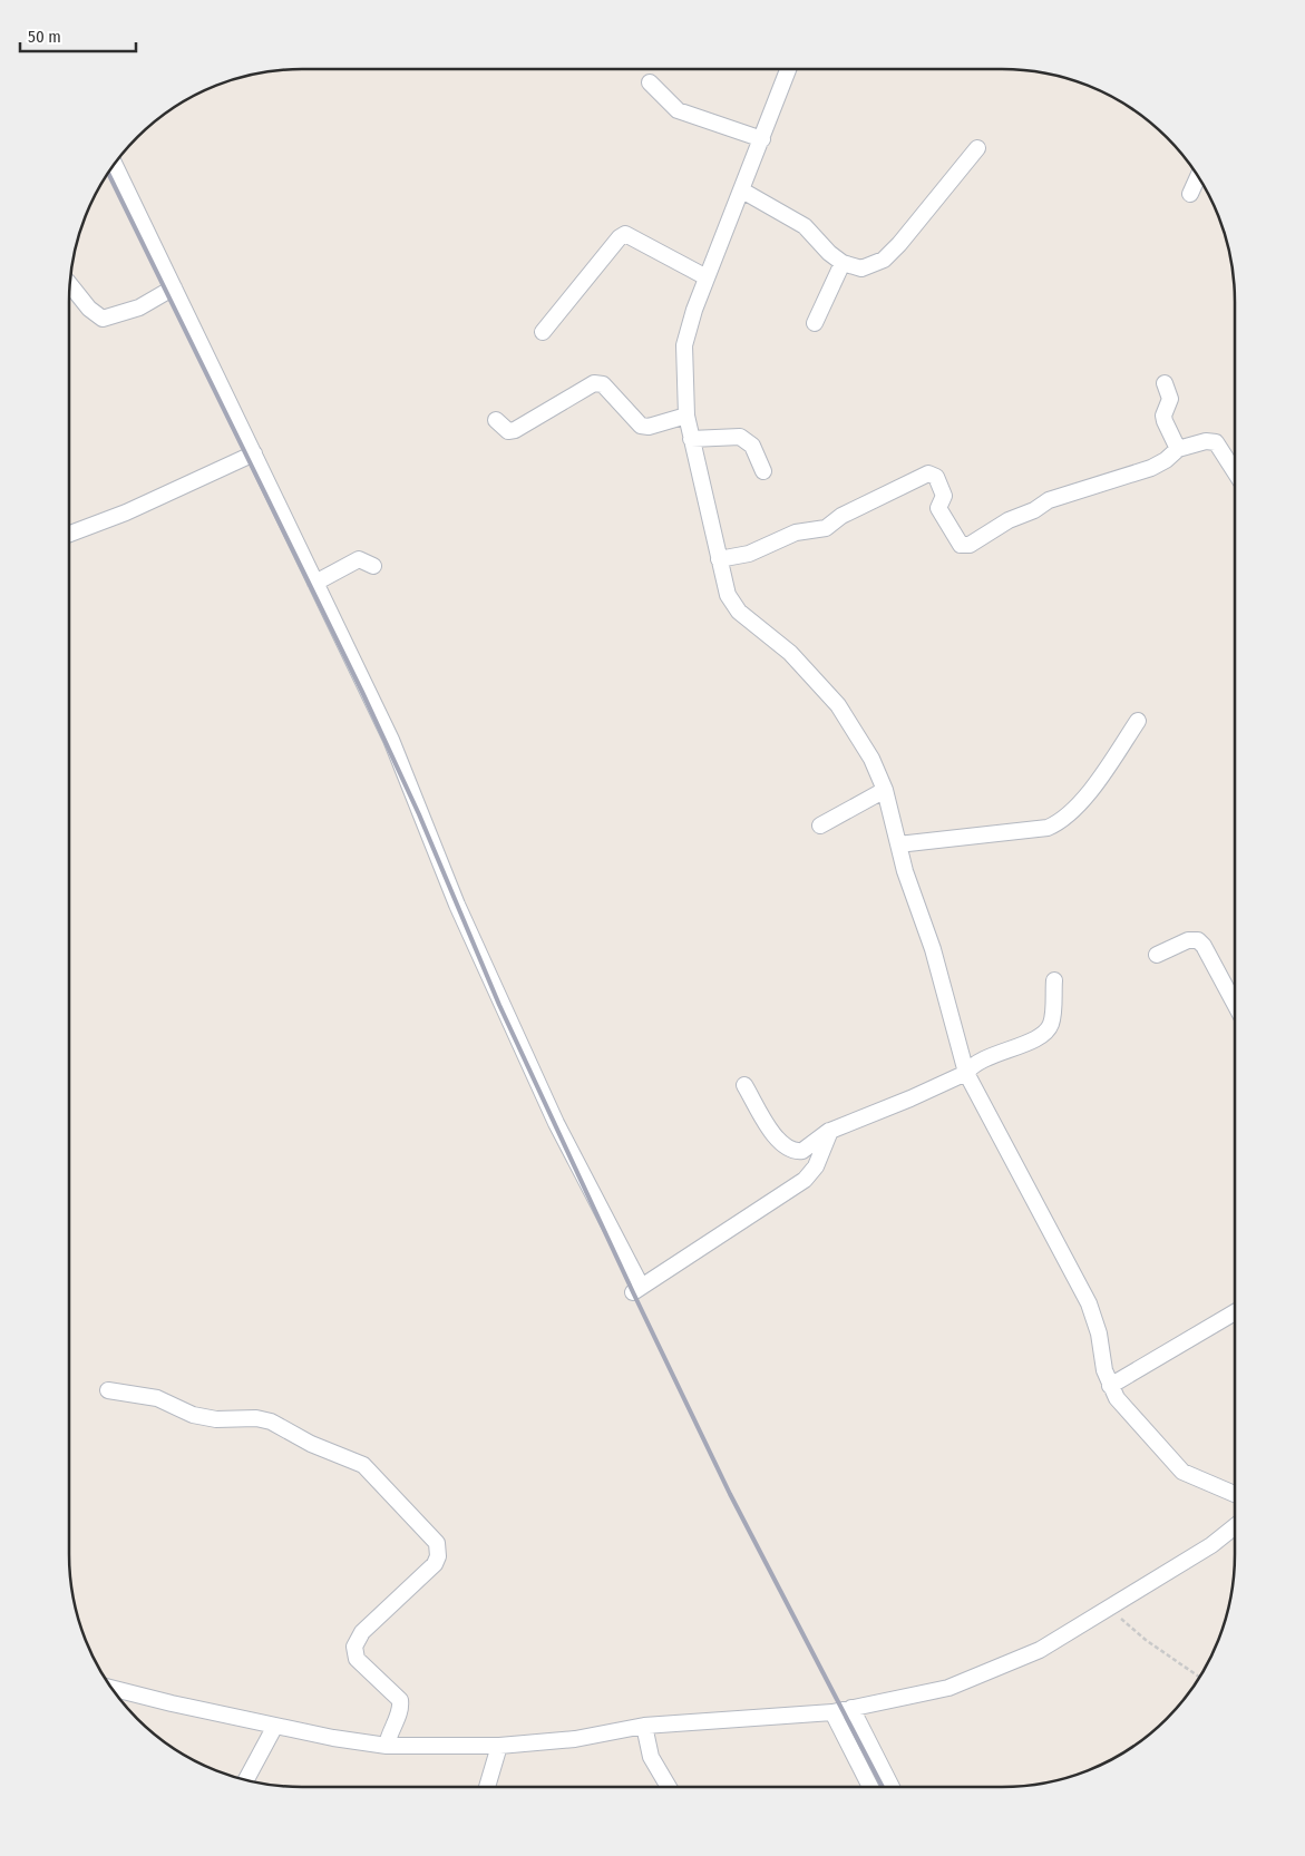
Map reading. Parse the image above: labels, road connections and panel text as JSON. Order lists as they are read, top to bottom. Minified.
{"scale_bar":"50 m"}
